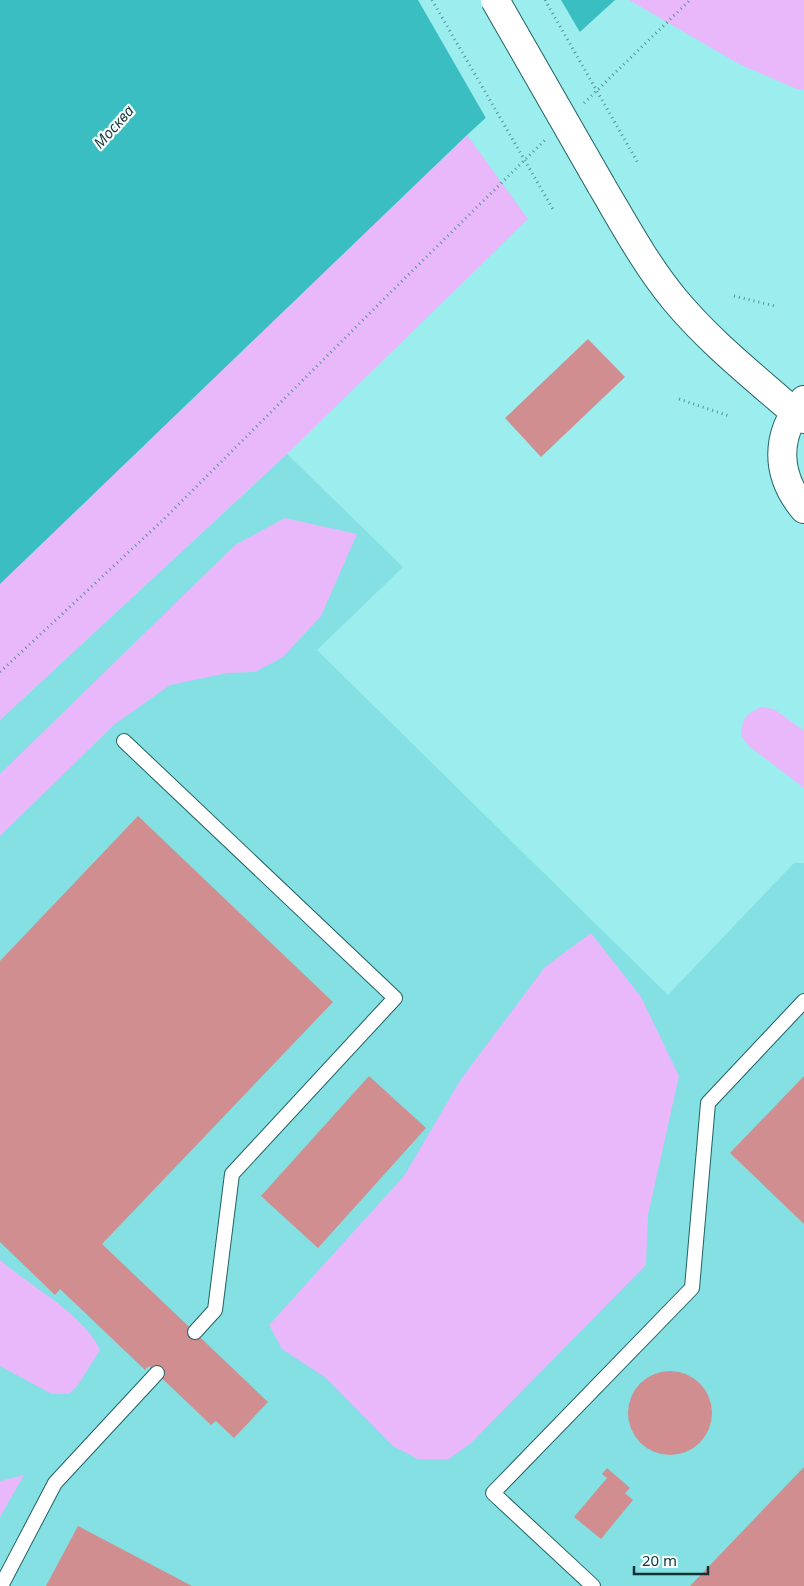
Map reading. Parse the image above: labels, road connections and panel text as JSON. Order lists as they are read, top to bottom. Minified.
{"water":["Москва"],"scale_bar":"20 m"}
